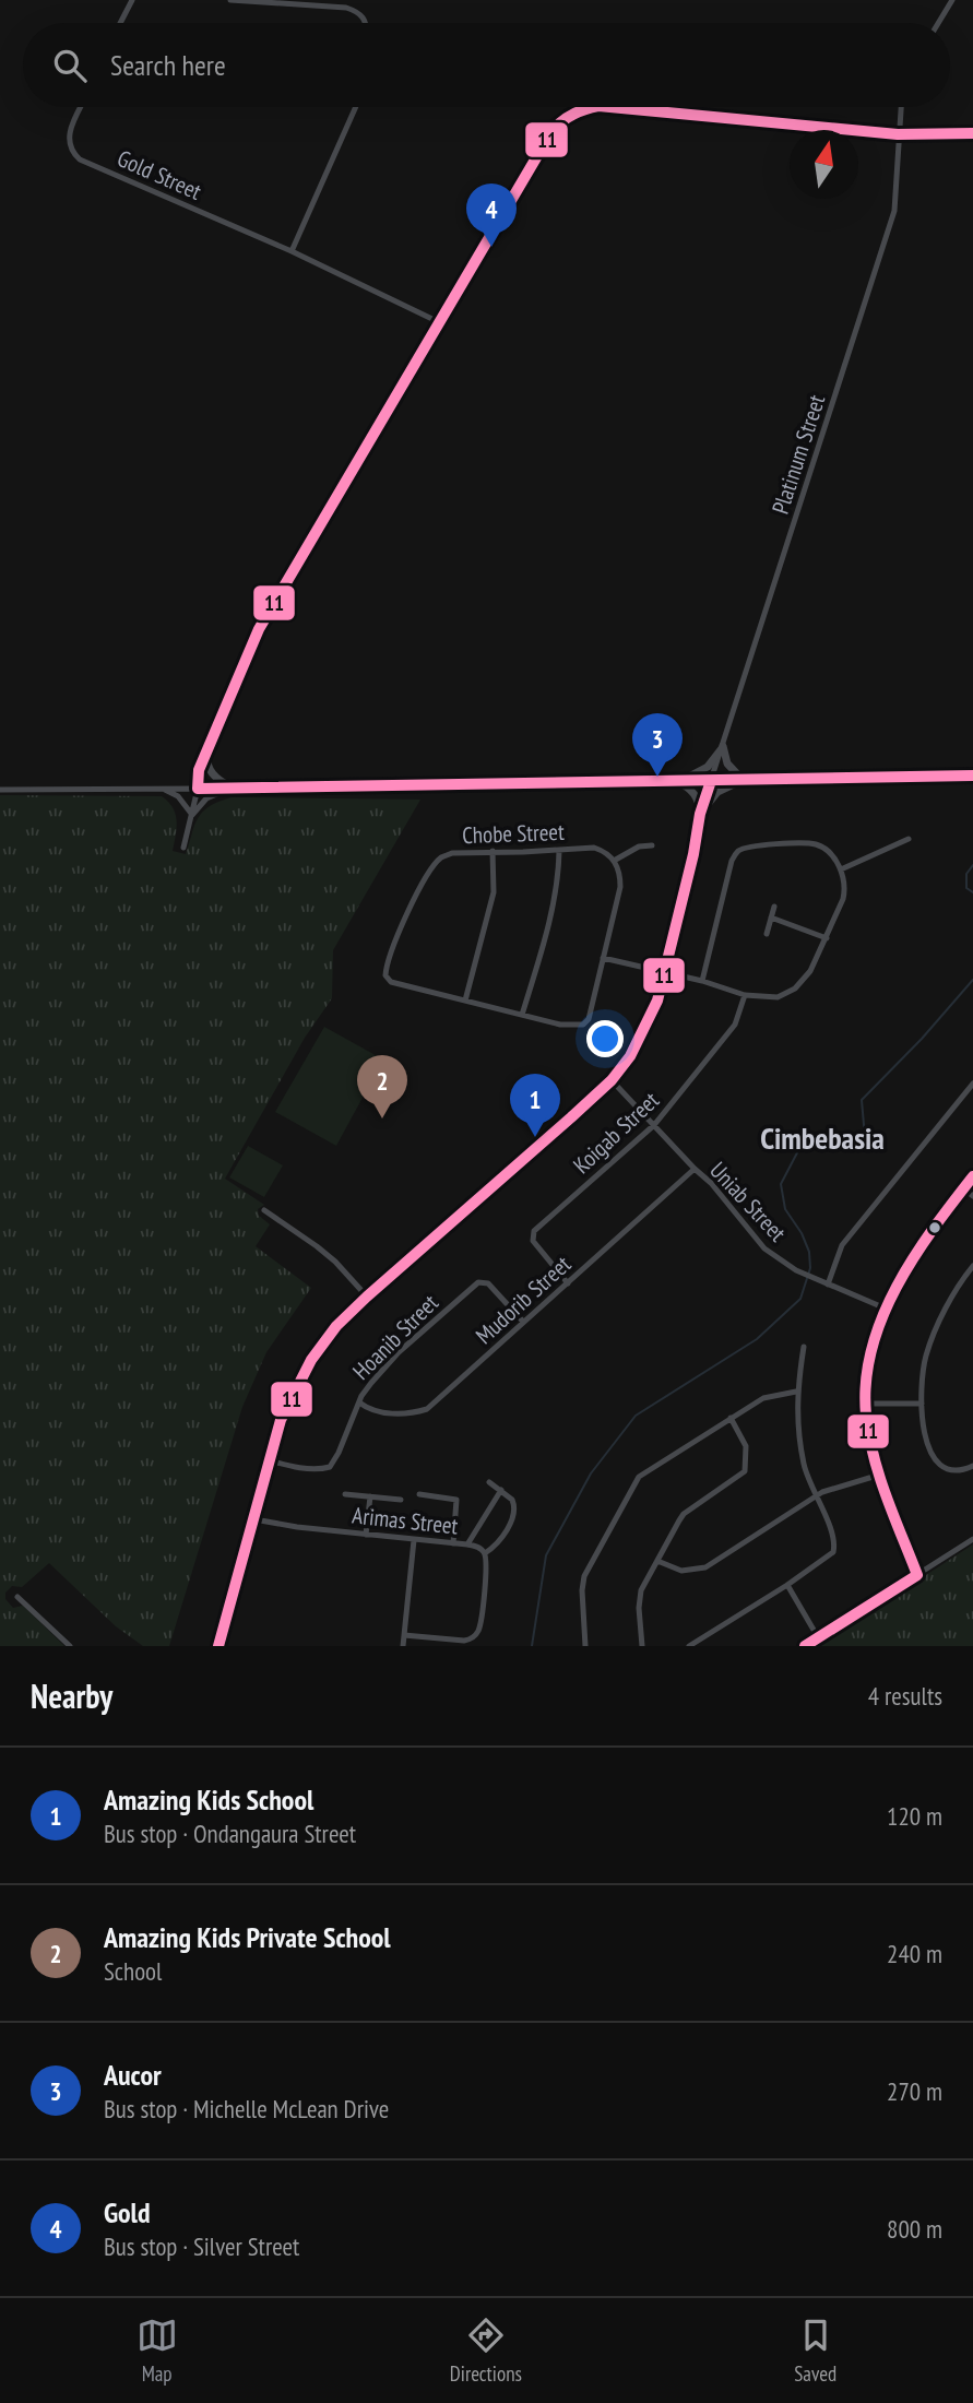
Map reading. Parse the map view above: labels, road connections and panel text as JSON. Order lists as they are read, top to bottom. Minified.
{"streets":{"street":["Gold Street","Platinum Street","Chobe Street","Koigab Street","Uniab Street","Mudorib Street","Hoanib Street","Arimas Street"]},"crossings":[["Platinum Street","Uniab Street"],["Platinum Street","Hoanib Street"],["Platinum Street","Arimas Street"],["Koigab Street","Uniab Street"],["Koigab Street","Mudorib Street"],["Uniab Street","Mudorib Street"],["Mudorib Street","Hoanib Street"]],"districts":["Cimbebasia"],"lines":["transit line 11"],"north":"top","page":{"search":"Search here","pins":["4","3","2","1"],"heading":["Nearby","4 results"],"list":[{"mark":"1","name":"Amazing Kids School","note":"Bus stop · Ondangaura Street","value":"120 m"},{"mark":"2","name":"Amazing Kids Private School","note":"School","value":"240 m"},{"mark":"3","name":"Aucor","note":"Bus stop · Michelle McLean Drive","value":"270 m"},{"mark":"4","name":"Gold","note":"Bus stop · Silver Street","value":"800 m"}],"nav":["Map","Directions","Saved"]}}
